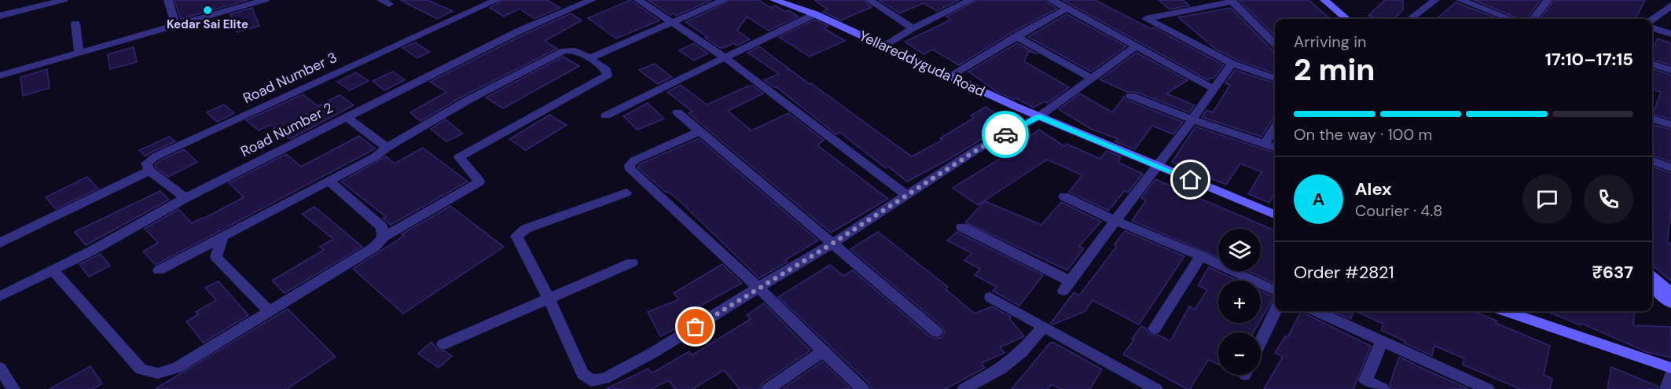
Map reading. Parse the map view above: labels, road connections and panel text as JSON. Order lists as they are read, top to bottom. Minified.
{"streets":{"street":["Yellareddyguda Road","Road Number 3","Road Number 2"]},"places":["Kedar Sai Elite"],"page":{"heading":["2 min","Arriving in","17:10–17:15"],"panel":["Alex","Courier · 4.8","Order #2821","₹637"],"bar":"On the way · 100 m","round":"A","map_buttons":["+","−"]}}
